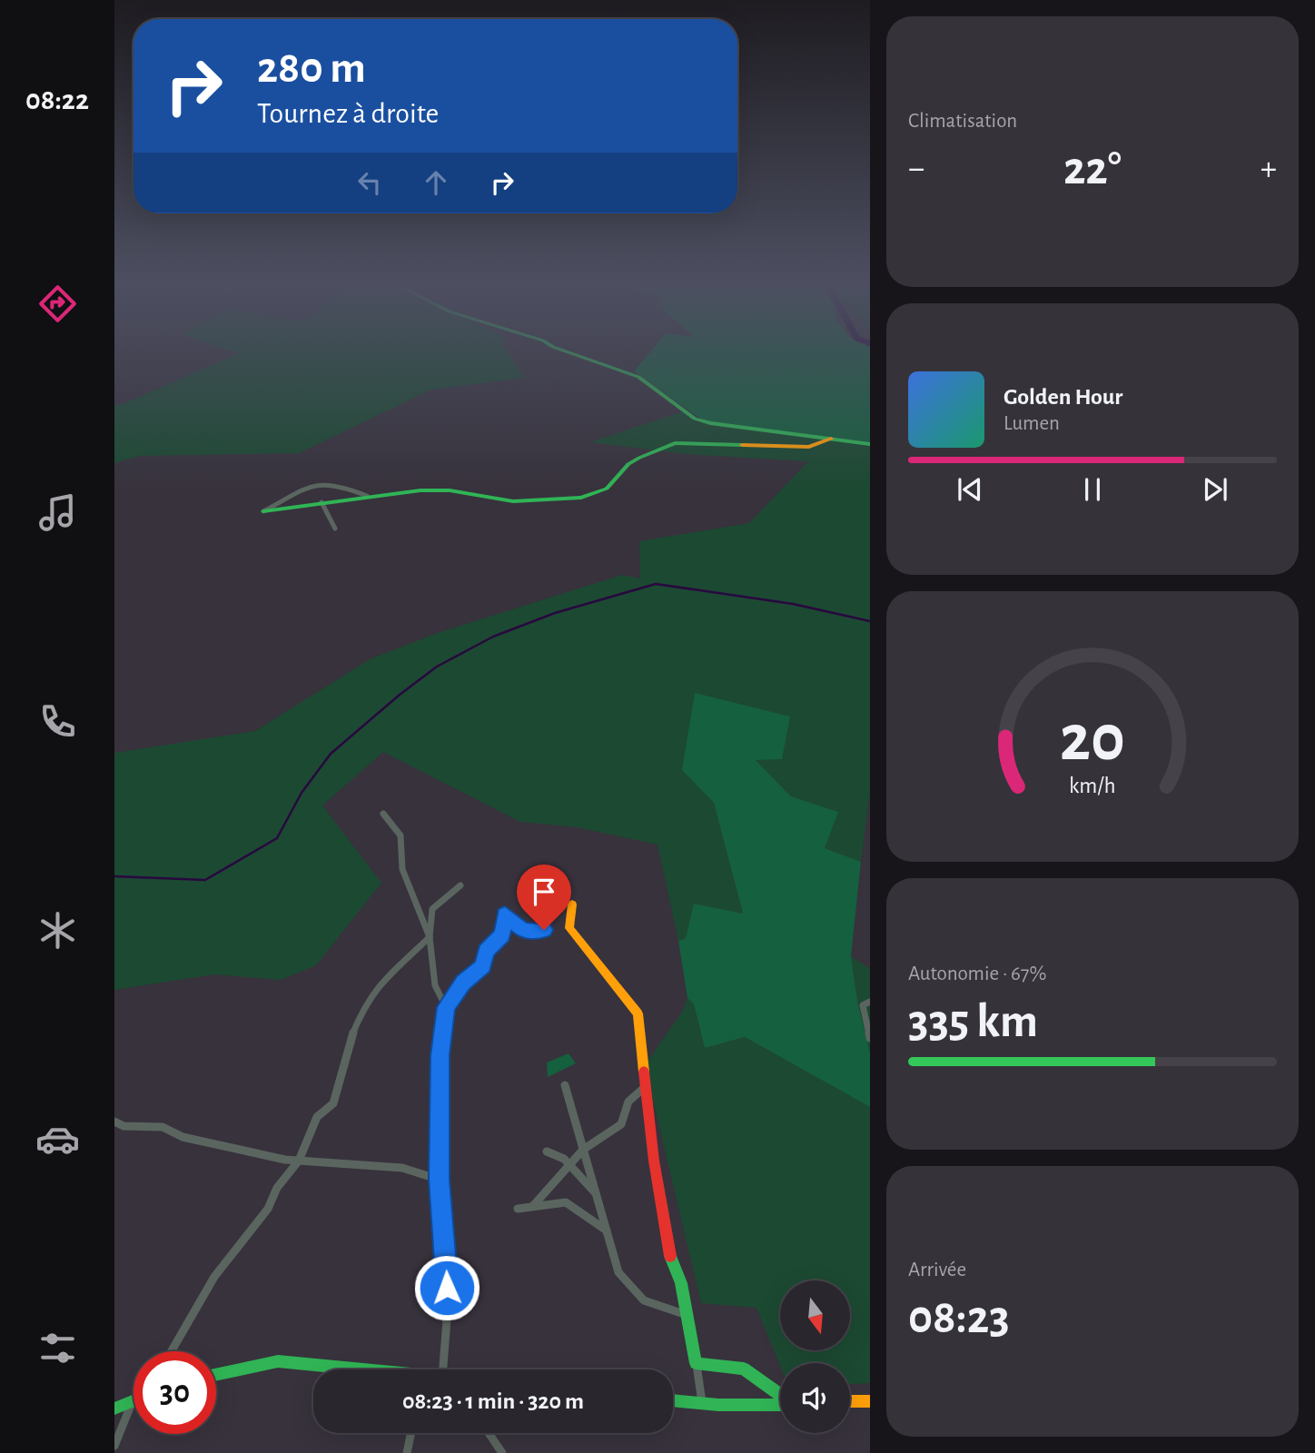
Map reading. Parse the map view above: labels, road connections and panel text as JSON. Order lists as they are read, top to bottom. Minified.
{"north":"bottom","page":{"tabs":"08:22","tile":["Climatisation",["Autonomie · 67%","335 km"],["Arrivée","08:23"]],"turn":["280 m","Tournez à droite"],"heat":["−","22°","+"],"song":["Golden Hour","Lumen"],"limit":"30","trip":"08:23 · 1 min · 320 m","gauge":["20","km/h"]}}
